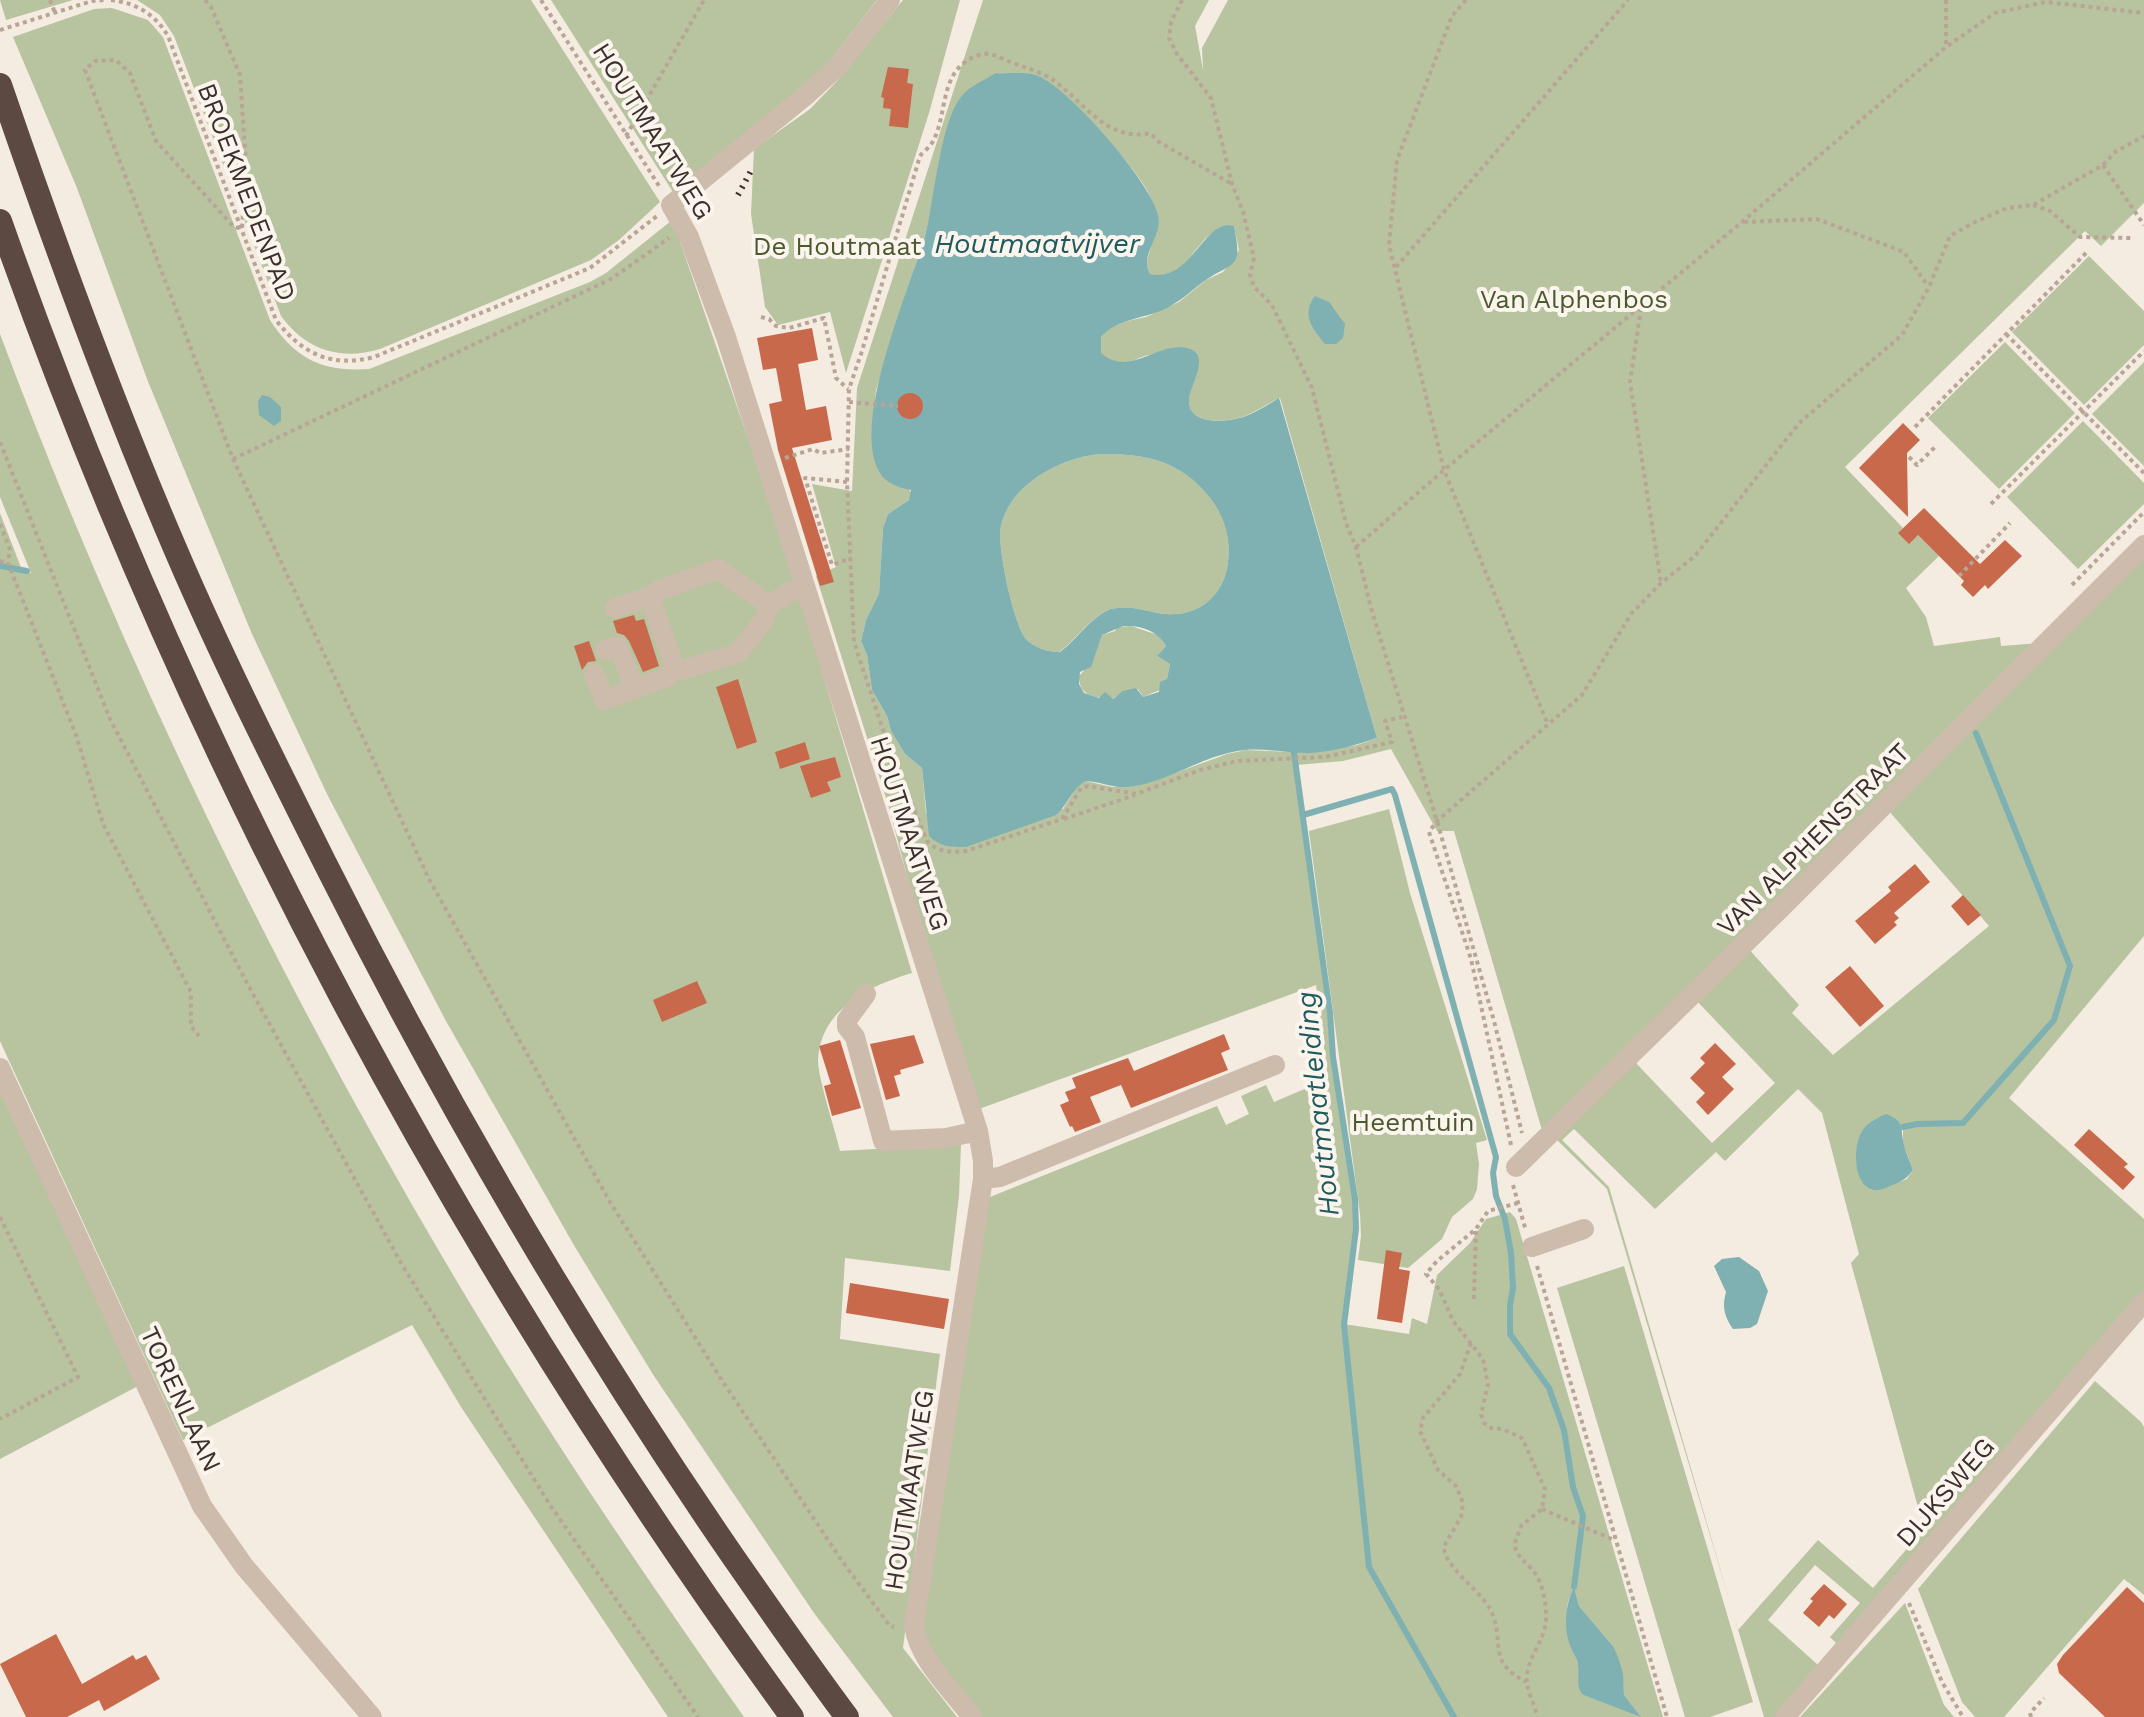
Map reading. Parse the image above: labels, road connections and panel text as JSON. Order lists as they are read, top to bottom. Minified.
{"streets":{"street":["HOUTMAATWEG","VAN ALPHENSTRAAT","TORENLAAN","DIJKSWEG"],"path":["BROEKMEDENPAD"]},"crossings":[["HOUTMAATWEG","BROEKMEDENPAD"]],"water":["Houtmaatvijver","Houtmaatleiding"],"parks":["De Houtmaat","Van Alphenbos","Heemtuin"]}
